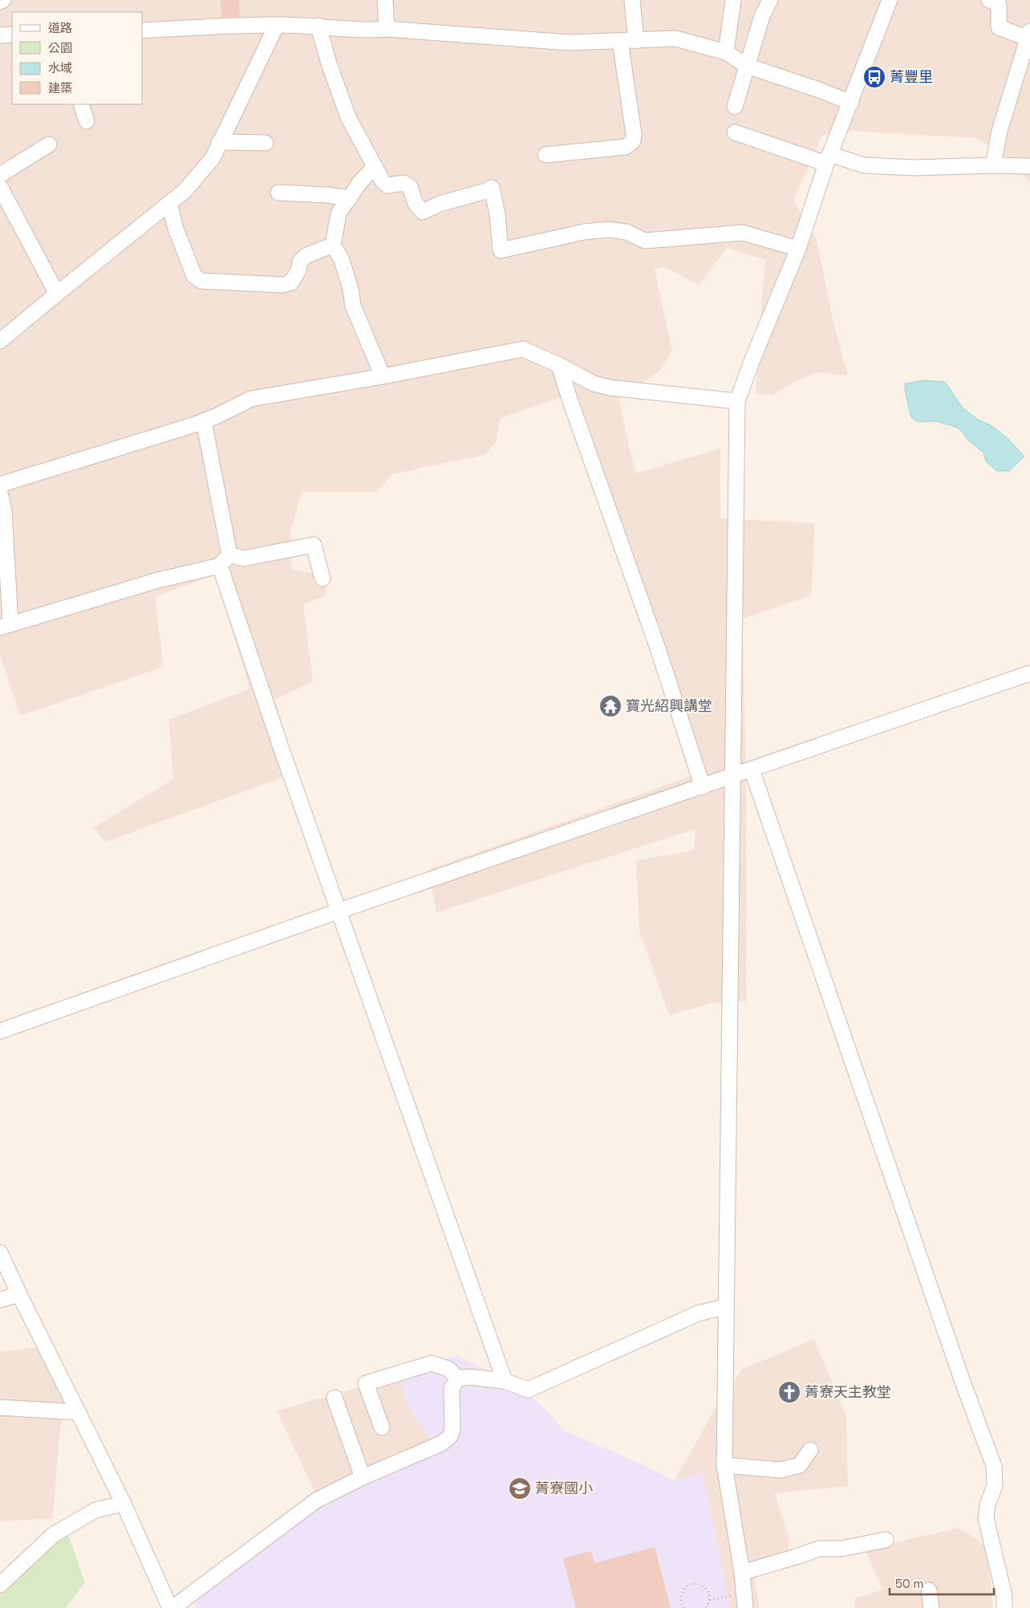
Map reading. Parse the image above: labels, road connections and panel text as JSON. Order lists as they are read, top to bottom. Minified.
{"places":{"bus stop":["菁豐里"],"temple":["寶光紹興講堂"],"church":["菁寮天主教堂"],"school or university":["菁寮國小"]},"legend":["道路","公園","水域","建築"],"scale_bar":"50 m"}
